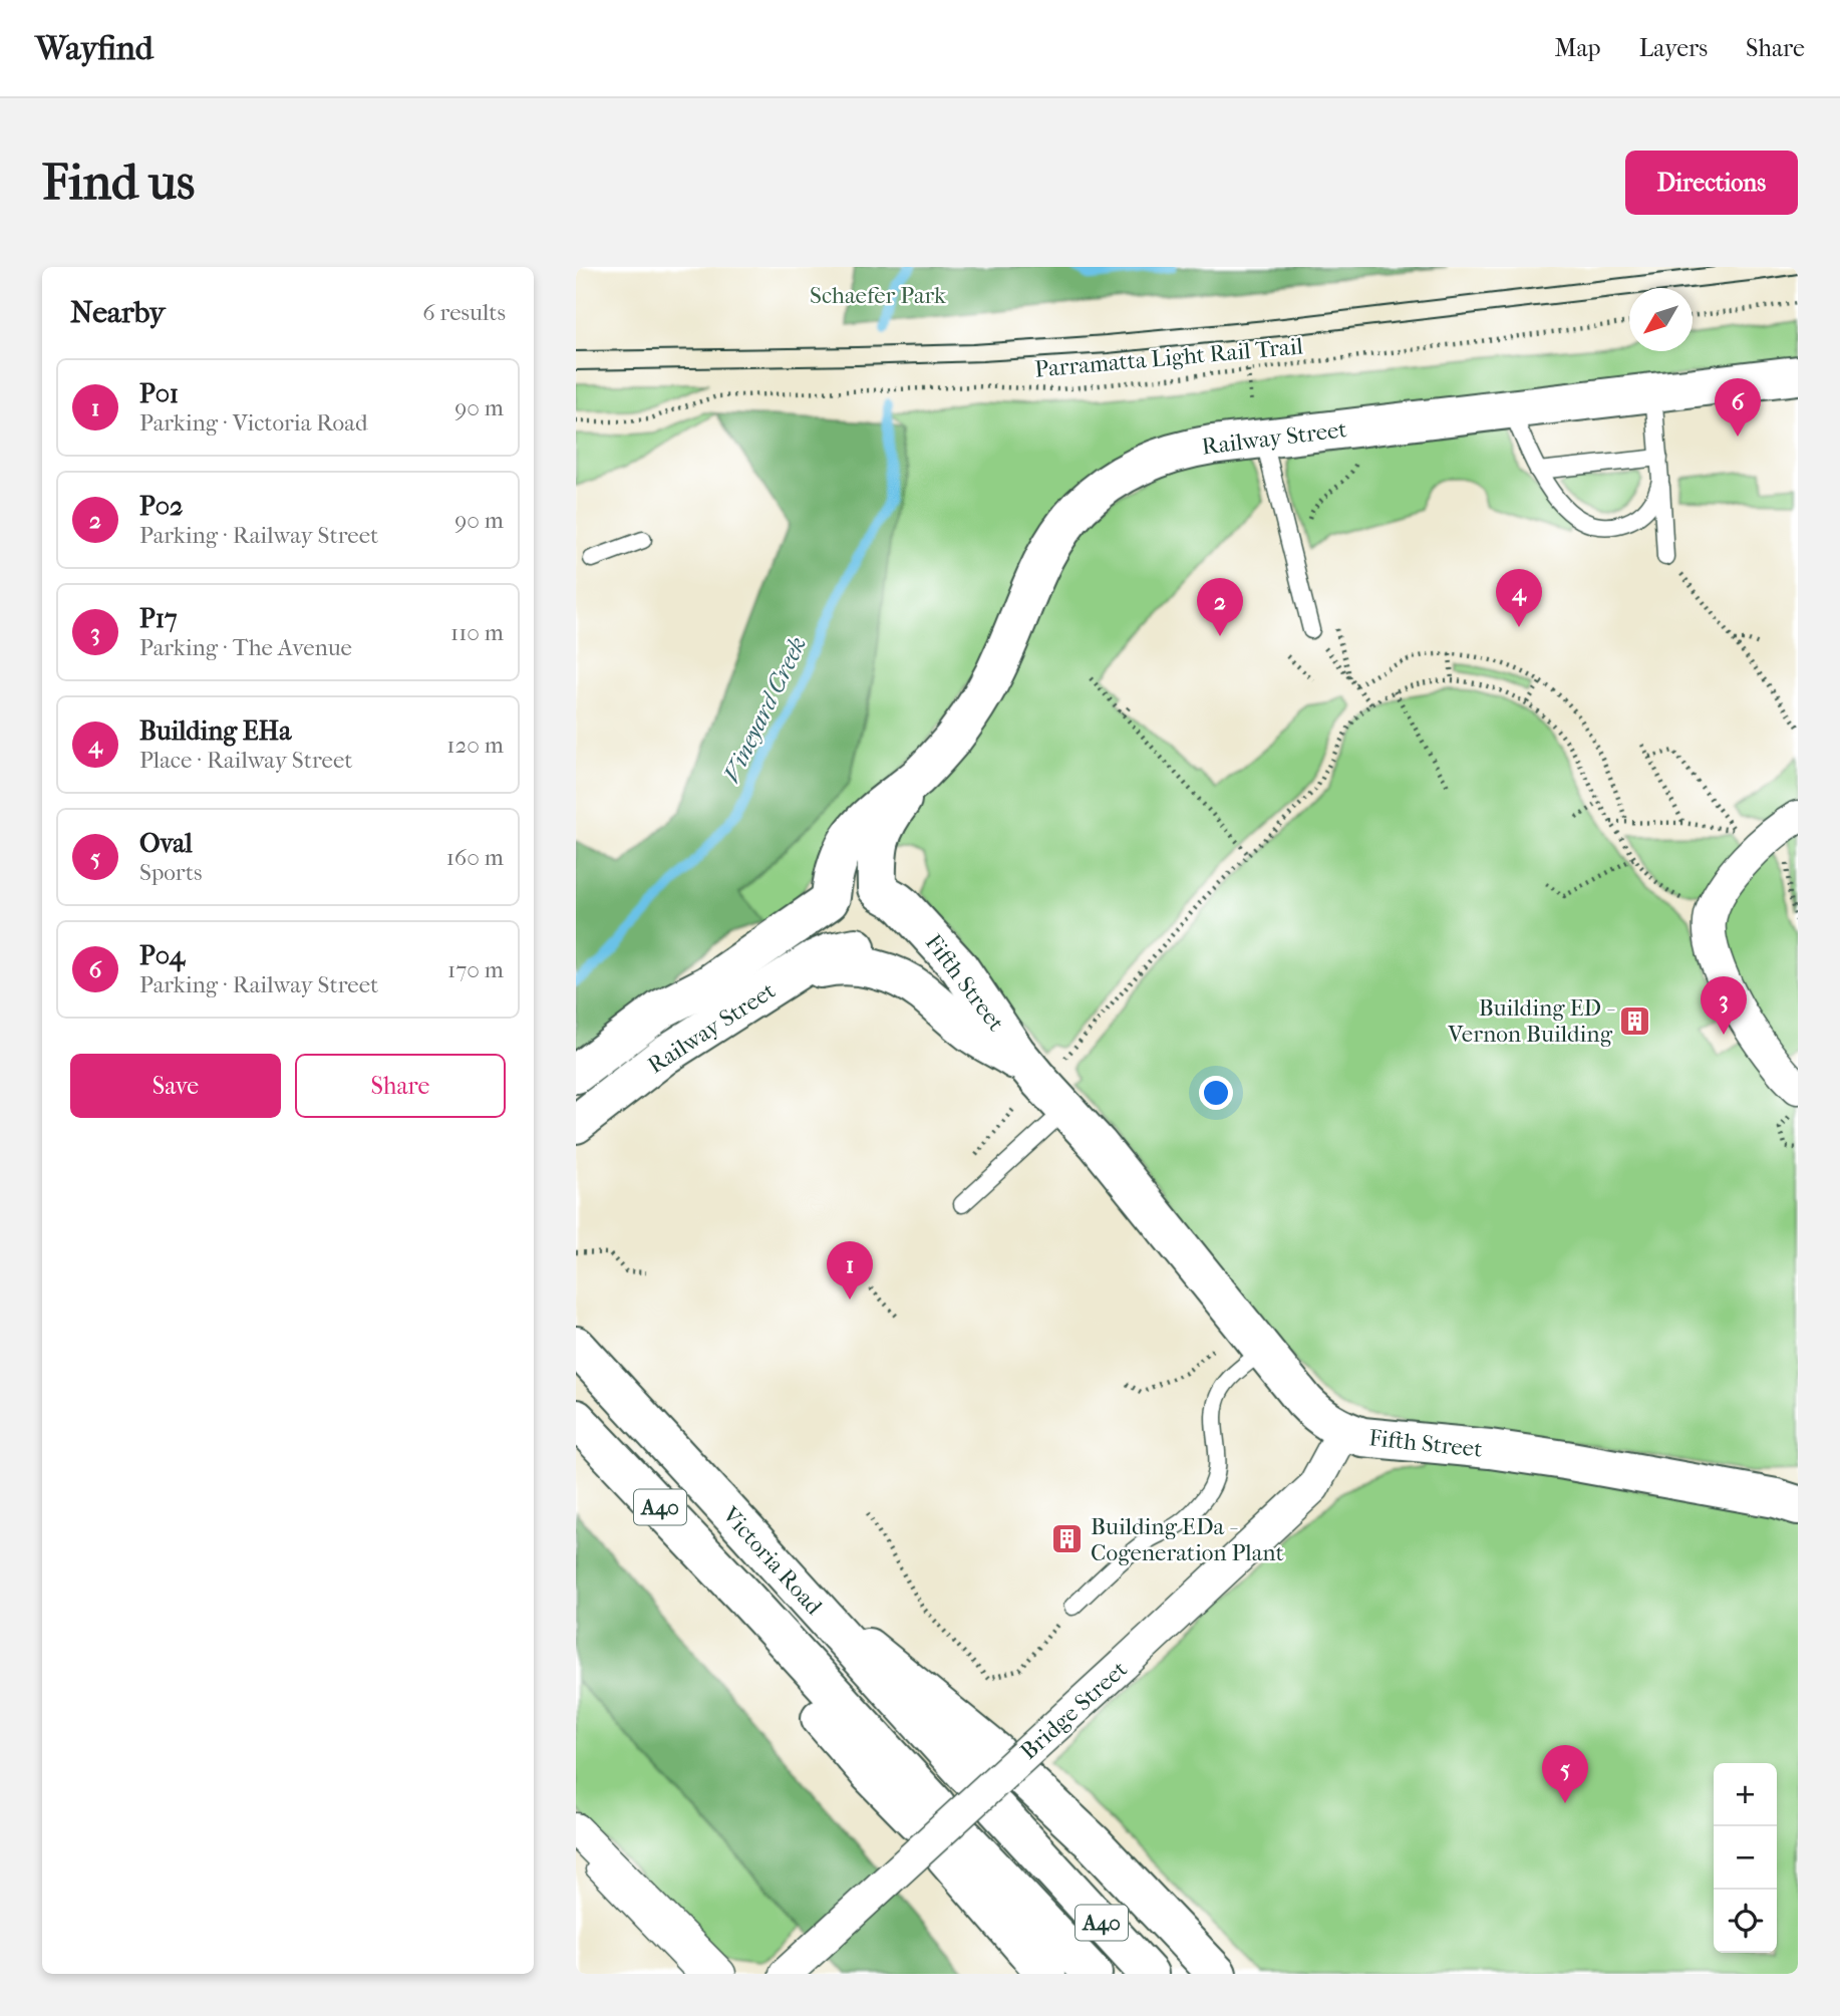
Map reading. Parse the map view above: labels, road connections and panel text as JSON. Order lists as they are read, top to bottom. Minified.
{"streets":{"main road":["Railway Street","Fifth Street","A40","Victoria Road"],"street":["Bridge Street"],"path":["Parramatta Light Rail Trail"]},"crossings":[["Railway Street","Fifth Street"],["Fifth Street","Bridge Street"]],"water":["Vineyard Creek"],"parks":["Schaefer Park"],"places":{"building":["Building ED - Vernon Building","Building EDa - Cogeneration Plant"]},"north":"bottom left","page":{"header":"Wayfind","nav":["Map","Layers","Share"],"buttons":["Directions",["Save","Share"]],"title":"Find us","heading":["Nearby","6 results"],"list":[{"mark":"1","name":"P01","note":"Parking · Victoria Road","value":"90 m"},{"mark":"2","name":"P02","note":"Parking · Railway Street","value":"90 m"},{"mark":"3","name":"P17","note":"Parking · The Avenue","value":"110 m"},{"mark":"4","name":"Building EHa","note":"Place · Railway Street","value":"120 m"},{"mark":"5","name":"Oval","note":"Sports","value":"160 m"},{"mark":"6","name":"P04","note":"Parking · Railway Street","value":"170 m"}],"pins":["6","4","2","3","1","5"],"map_buttons":["+","−"]}}
